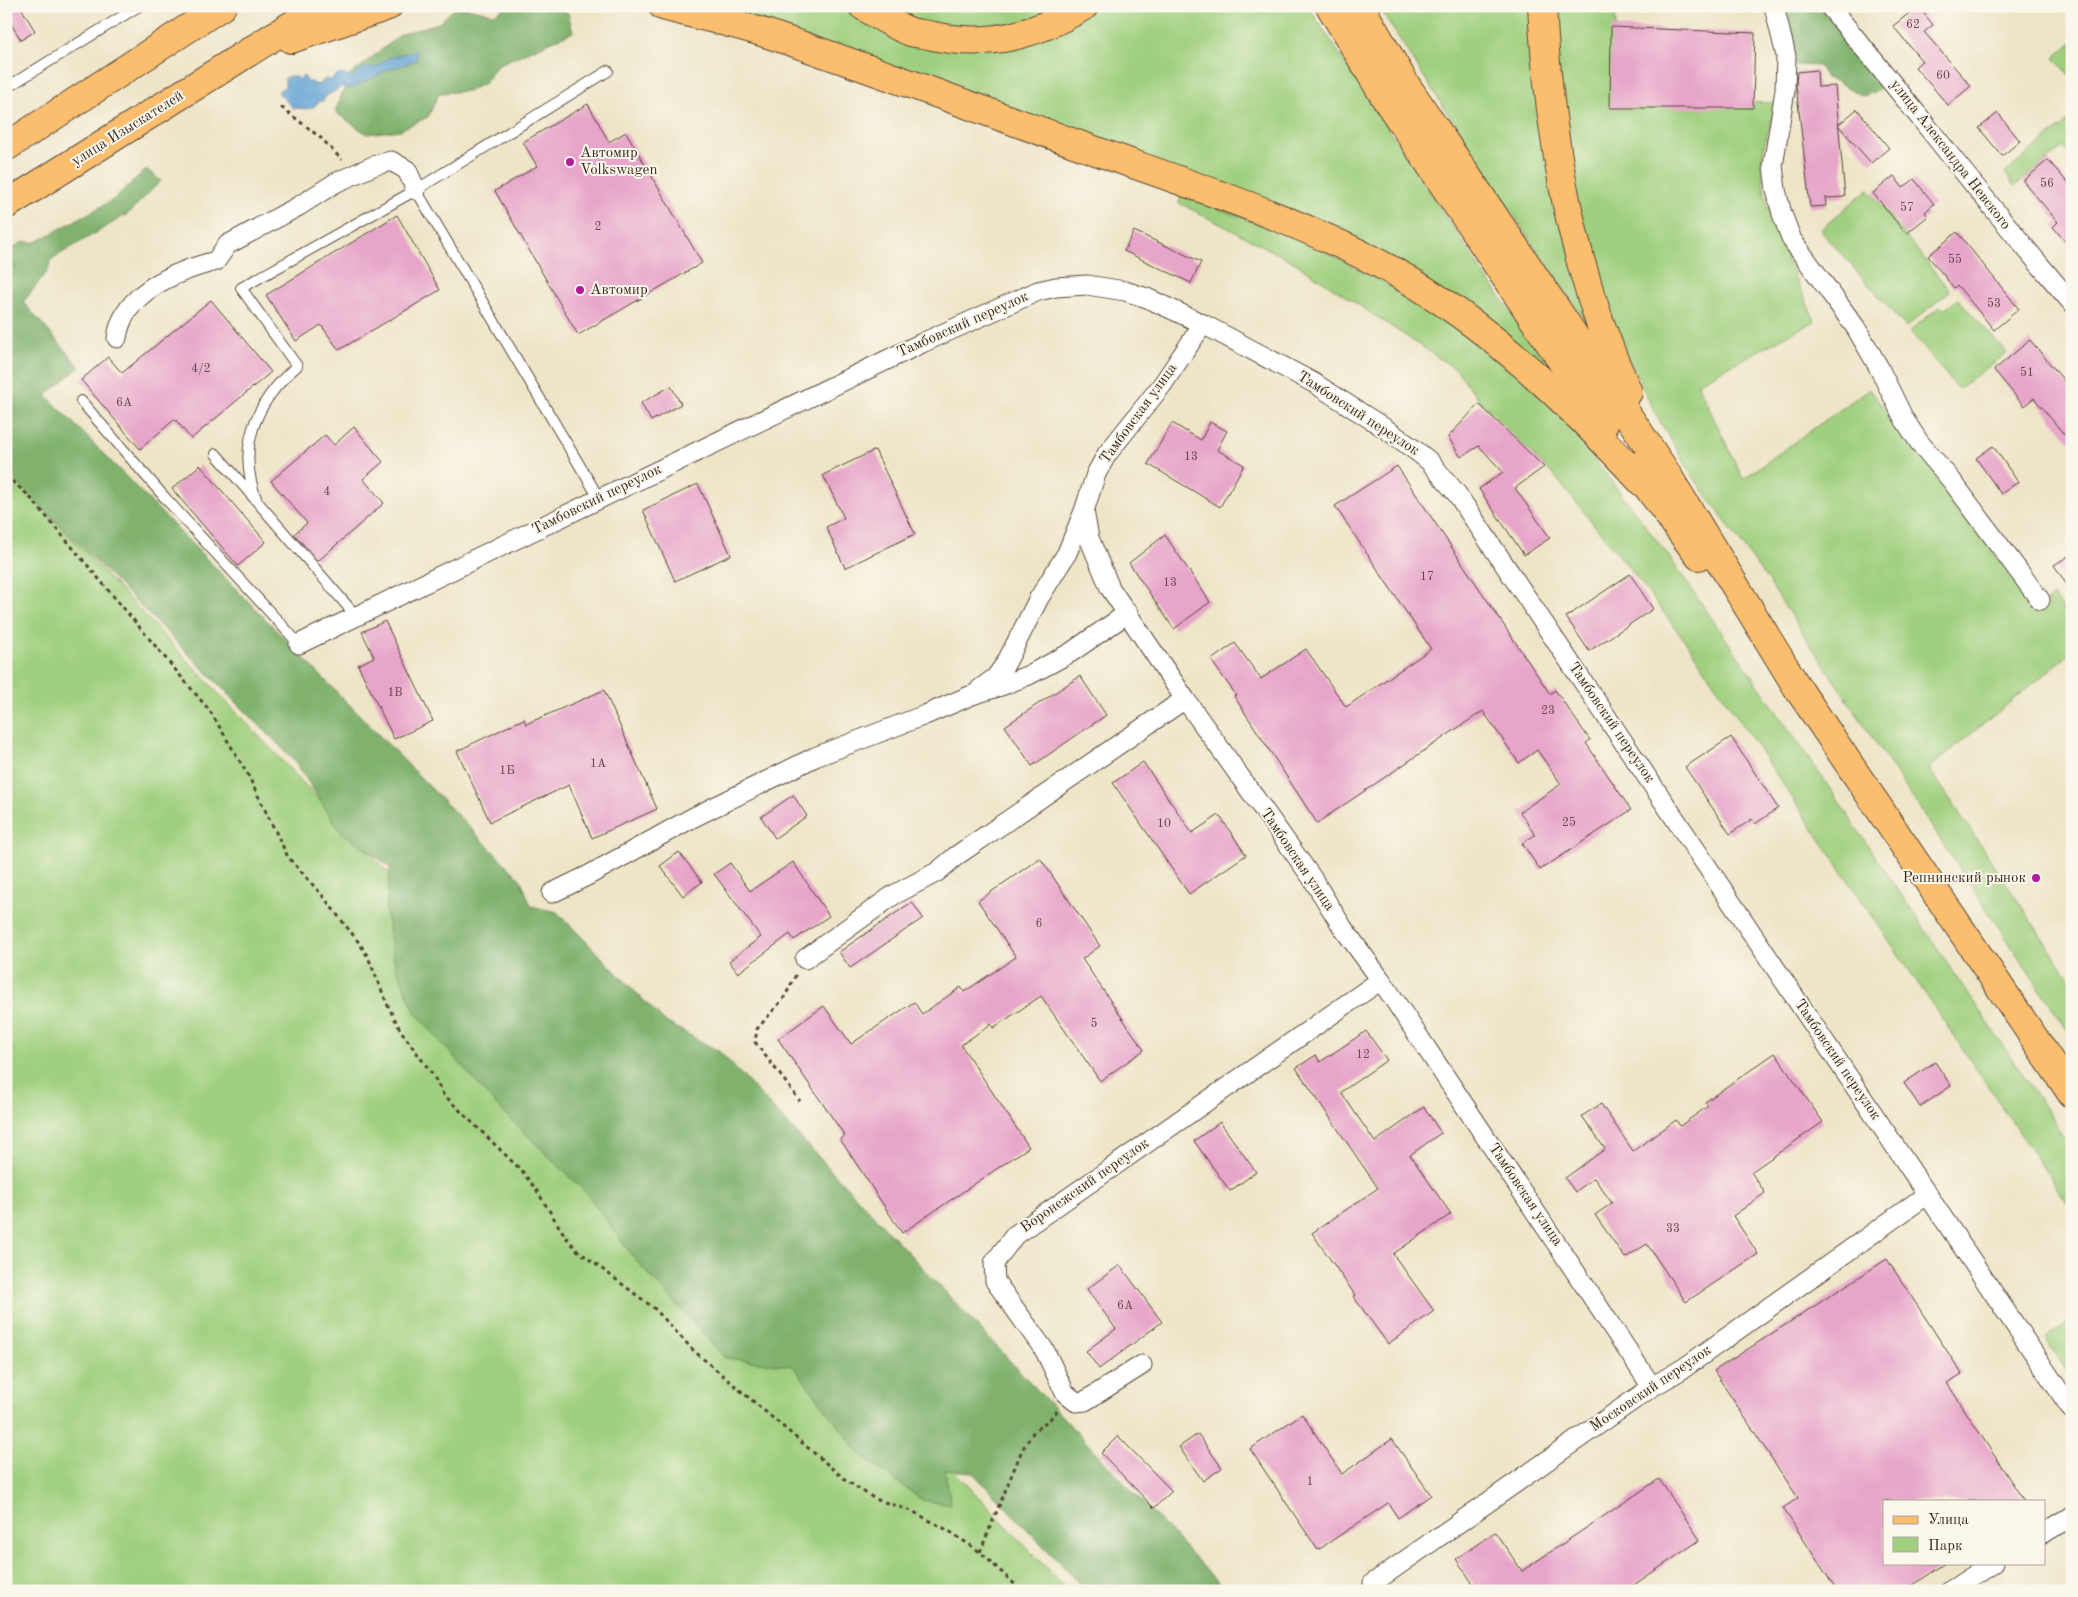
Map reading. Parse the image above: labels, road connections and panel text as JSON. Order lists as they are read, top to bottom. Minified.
{"streets":{"main road":["улица Изыскателей"],"street":["улица Александра Невского","Тамбовский переулок","Тамбовская улица","Воронежский переулок","Московский переулок"]},"crossings":[["Тамбовский переулок","Тамбовская улица"],["Тамбовский переулок","Московский переулок"],["Тамбовская улица","Воронежский переулок"],["Тамбовская улица","Московский переулок"]],"places":["Автомир Volkswagen","Автомир","Репнинский рынок"],"house_numbers":["62","60","56","57","2","55","53","4/2","51","6А","13","4","17","13","1В","23","1А","1Б","25","10","6","5","12","33","6А","1"],"legend":["Улица","Парк"]}
